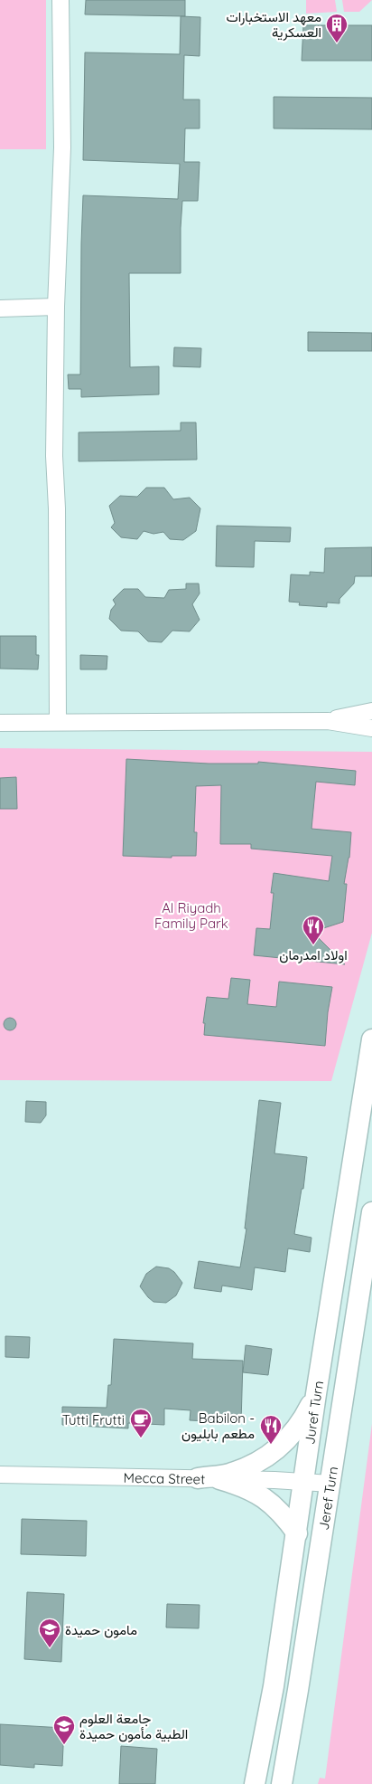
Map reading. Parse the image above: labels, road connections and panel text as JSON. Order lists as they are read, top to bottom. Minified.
{"streets":{"main road":["Juref Turn","Jeref Turn"],"street":["Mecca Street"]},"crossings":[["Juref Turn","Mecca Street"],["Mecca Street","Jeref Turn"]],"parks":["Al Riyadh Family Park"],"places":{"building":["معهد الاستخبارات العسكرية"],"restaurant":["اولاد امدرمان","Babilon - مطعم بابليون"],"cafe":["Tutti Frutti"],"school or university":["مامون حميدة","جامعة العلوم الطبية مأمون حميدة"]}}
